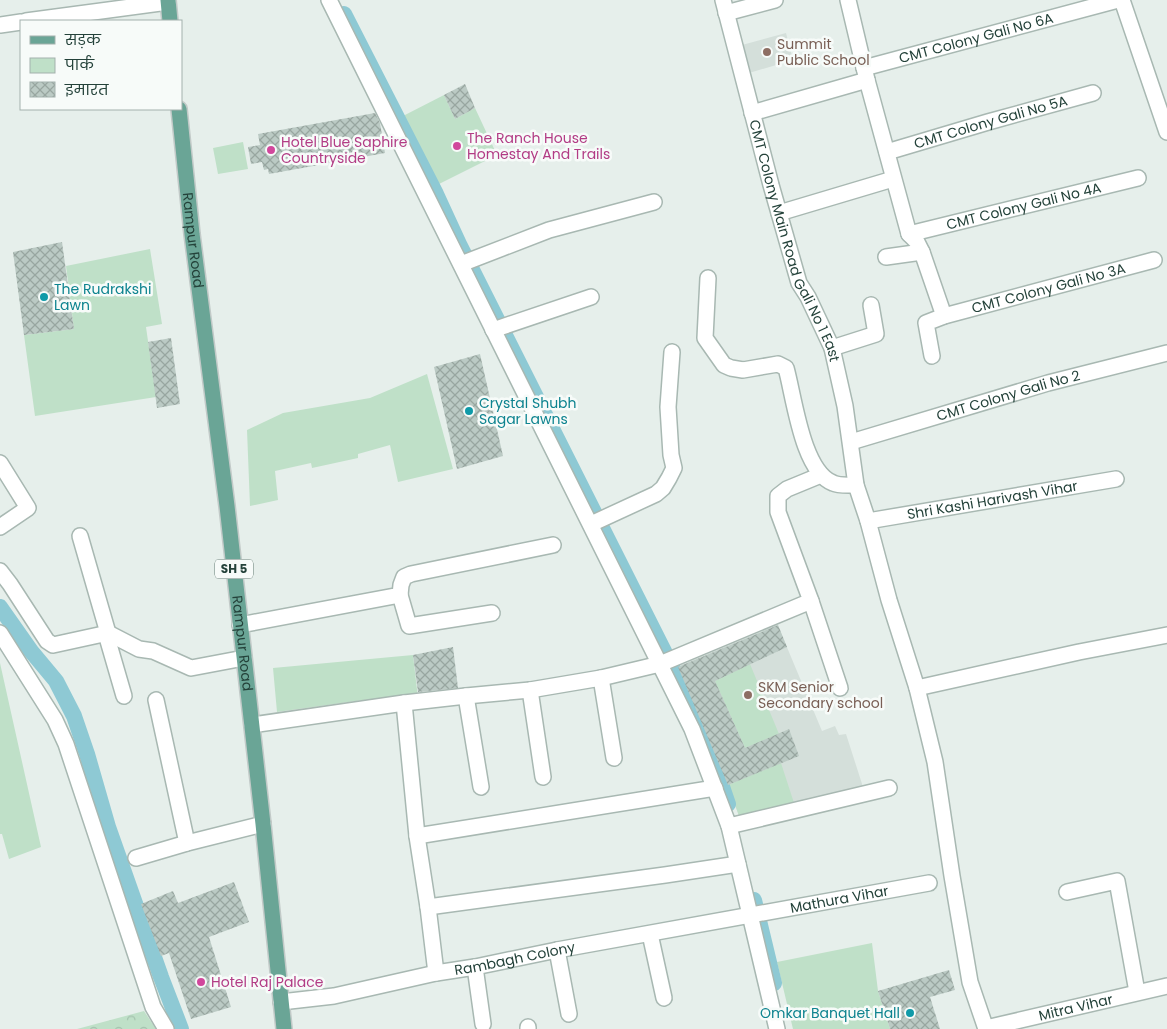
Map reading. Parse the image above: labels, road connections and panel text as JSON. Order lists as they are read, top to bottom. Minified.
{"streets":{"main road":["Rampur Road","SH 5"],"street":["CMT Colony Gali No 6A","CMT Colony Gali No 5A","CMT Colony Gali No 4A","CMT Colony Main Road Gali No 1 East","CMT Colony Gali No 3A","CMT Colony Gali No 2","Shri Kashi Harivash Vihar","Mathura Vihar","Rambagh Colony","Mitra Vihar"]},"crossings":[["CMT Colony Gali No 6A","CMT Colony Main Road Gali No 1 East"],["Rampur Road","Rambagh Colony"],["CMT Colony Main Road Gali No 1 East","CMT Colony Gali No 2"],["CMT Colony Main Road Gali No 1 East","Shri Kashi Harivash Vihar"],["CMT Colony Main Road Gali No 1 East","Mitra Vihar"],["Mathura Vihar","Rambagh Colony"]],"places":["Summit Public School","The Ranch House Homestay And Trails","Hotel Blue Saphire Countryside","The Rudrakshi Lawn","Crystal Shubh Sagar Lawns","SKM Senior Secondary school","Hotel Raj Palace","Omkar Banquet Hall"],"legend":["सड़क","पार्क","इमारत"]}
